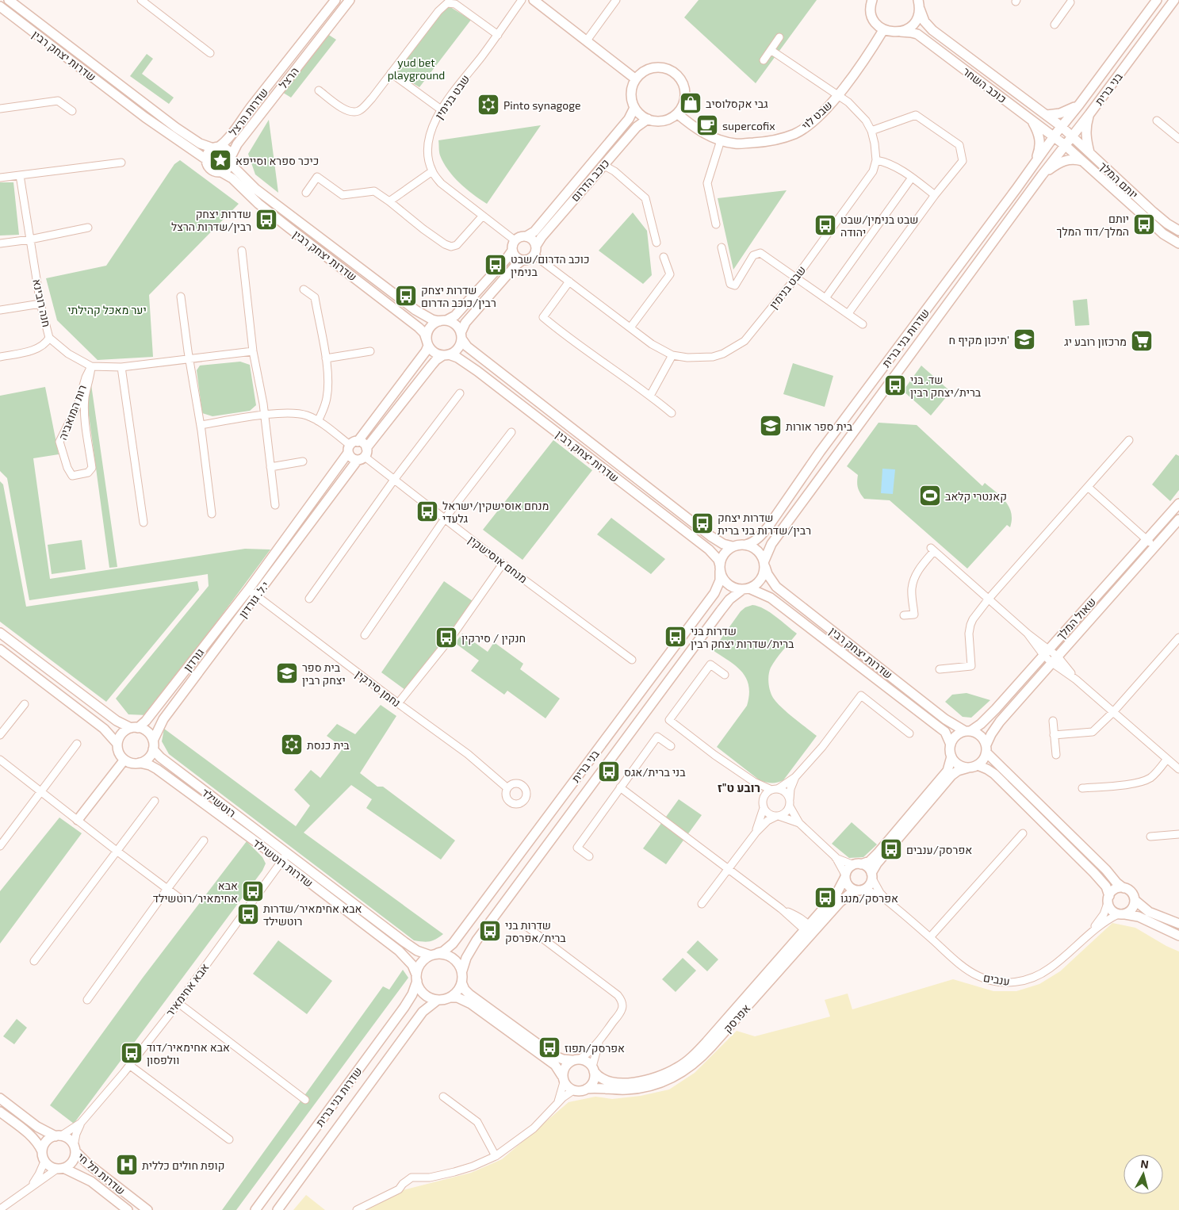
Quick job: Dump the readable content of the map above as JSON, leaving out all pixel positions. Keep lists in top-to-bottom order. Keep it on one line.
{"streets":{"main road":["שדרות יצחק רבין","הרצל","כוכב השחר","בני ברית","שדרות הרצל","שבט לוי","כוכב הדרום","יותם המלך","שדרות בני ברית","י.ל. גורדון","שאול המלך","גורדון","רוטשילד","שדרות רוטשילד","אפרסק","שדרות תל חי"],"street":["שבט בנימין","חנה רובינא","רות המואביה","מנחם אוסישקין","נחמן סירקין","ענבים","אבא אחימאיר"]},"crossings":[["שדרות יצחק רבין","הרצל"],["שדרות יצחק רבין","בני ברית"],["שדרות יצחק רבין","שדרות הרצל"],["שדרות יצחק רבין","שדרות בני ברית"],["שדרות יצחק רבין","י.ל. גורדון"],["שדרות יצחק רבין","שאול המלך"],["הרצל","שדרות הרצל"],["כוכב השחר","בני ברית"],["כוכב השחר","שבט לוי"],["כוכב השחר","יותם המלך"],["כוכב השחר","שדרות בני ברית"],["בני ברית","יותם המלך"],["בני ברית","שדרות בני ברית"],["בני ברית","שדרות רוטשילד"],["שבט בנימין","כוכב הדרום"],["שבט לוי","כוכב הדרום"],["יותם המלך","שדרות בני ברית"],["חנה רובינא","רות המואביה"],["שדרות בני ברית","שדרות רוטשילד"],["מנחם אוסישקין","י.ל. גורדון"],["י.ל. גורדון","גורדון"],["י.ל. גורדון","נחמן סירקין"],["י.ל. גורדון","רוטשילד"],["י.ל. גורדון","שדרות רוטשילד"],["גורדון","נחמן סירקין"],["גורדון","רוטשילד"],["גורדון","שדרות רוטשילד"],["רוטשילד","שדרות רוטשילד"],["רוטשילד","אבא אחימאיר"],["שדרות רוטשילד","אבא אחימאיר"],["ענבים","אפרסק"],["אבא אחימאיר","שדרות תל חי"]],"districts":["רובע ט\"ז"],"parks":["yud bet playground","יער מאכל קהילתי"],"places":{"shop":["גבי אקסלוסיב"],"synagogue":["Pinto synagoge","בית כנסת"],"cafe":["supercofix"],"place":["כיכר ספרא וסייפא"],"bus stop":["שדרות יצחק רבין/שדרות הרצל","יותם המלך/דוד המלך","שבט בנימין/שבט יהודה","כוכב הדרום/שבט בנימין","שדרות יצחק רבין/כוכב הדרום","שד. בני ברית/יצחק רבין","מנחם אוסישקין/ישראל גלעדי","שדרות יצחק רבין/שדרות בני ברית","שדרות בני ברית/שדרות יצחק רבין","חנקין / סירקין","בני ברית/אגס","אפרסק/ענבים","אבא אחימאיר/רוטשילד","אפרסק/מנגו","אבא אחימאיר/שדרות רוטשילד","שדרות בני ברית/אפרסק","אפרסק/תפוז","אבא אחימאיר/דוד וולפסון"],"school or university":["תיכון מקיף ח'","בית ספר אורות","בית ספר יצחק רבין"],"supermarket":["מרכזון רובע יג"],"sports":["קאנטרי קלאב"],"hospital":["קופת חולים כללית"]},"north":"top"}
